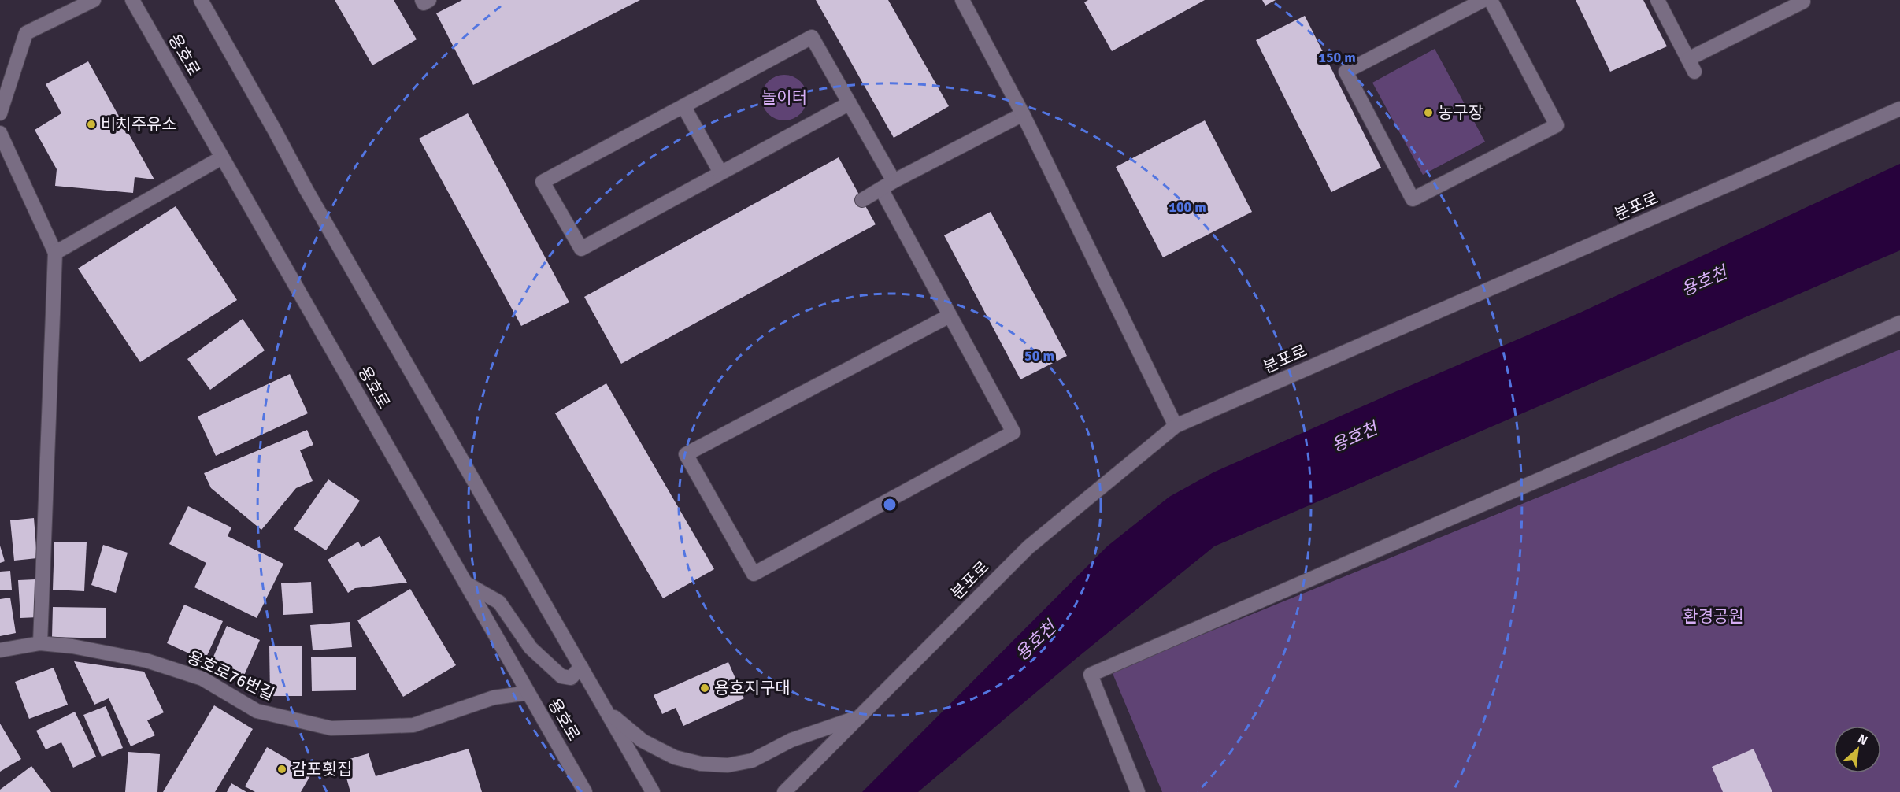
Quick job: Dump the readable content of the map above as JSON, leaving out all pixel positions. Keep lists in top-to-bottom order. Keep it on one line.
{"streets":{"main road":["용호로","분포로","용호로76번길"]},"crossings":[["용호로","용호로76번길"]],"water":["용호천"],"parks":["놀이터","환경공원"],"places":["농구장","비치주유소","용호지구대","감포횟집"],"north":"top right","rings":["150 m","100 m","50 m"]}
